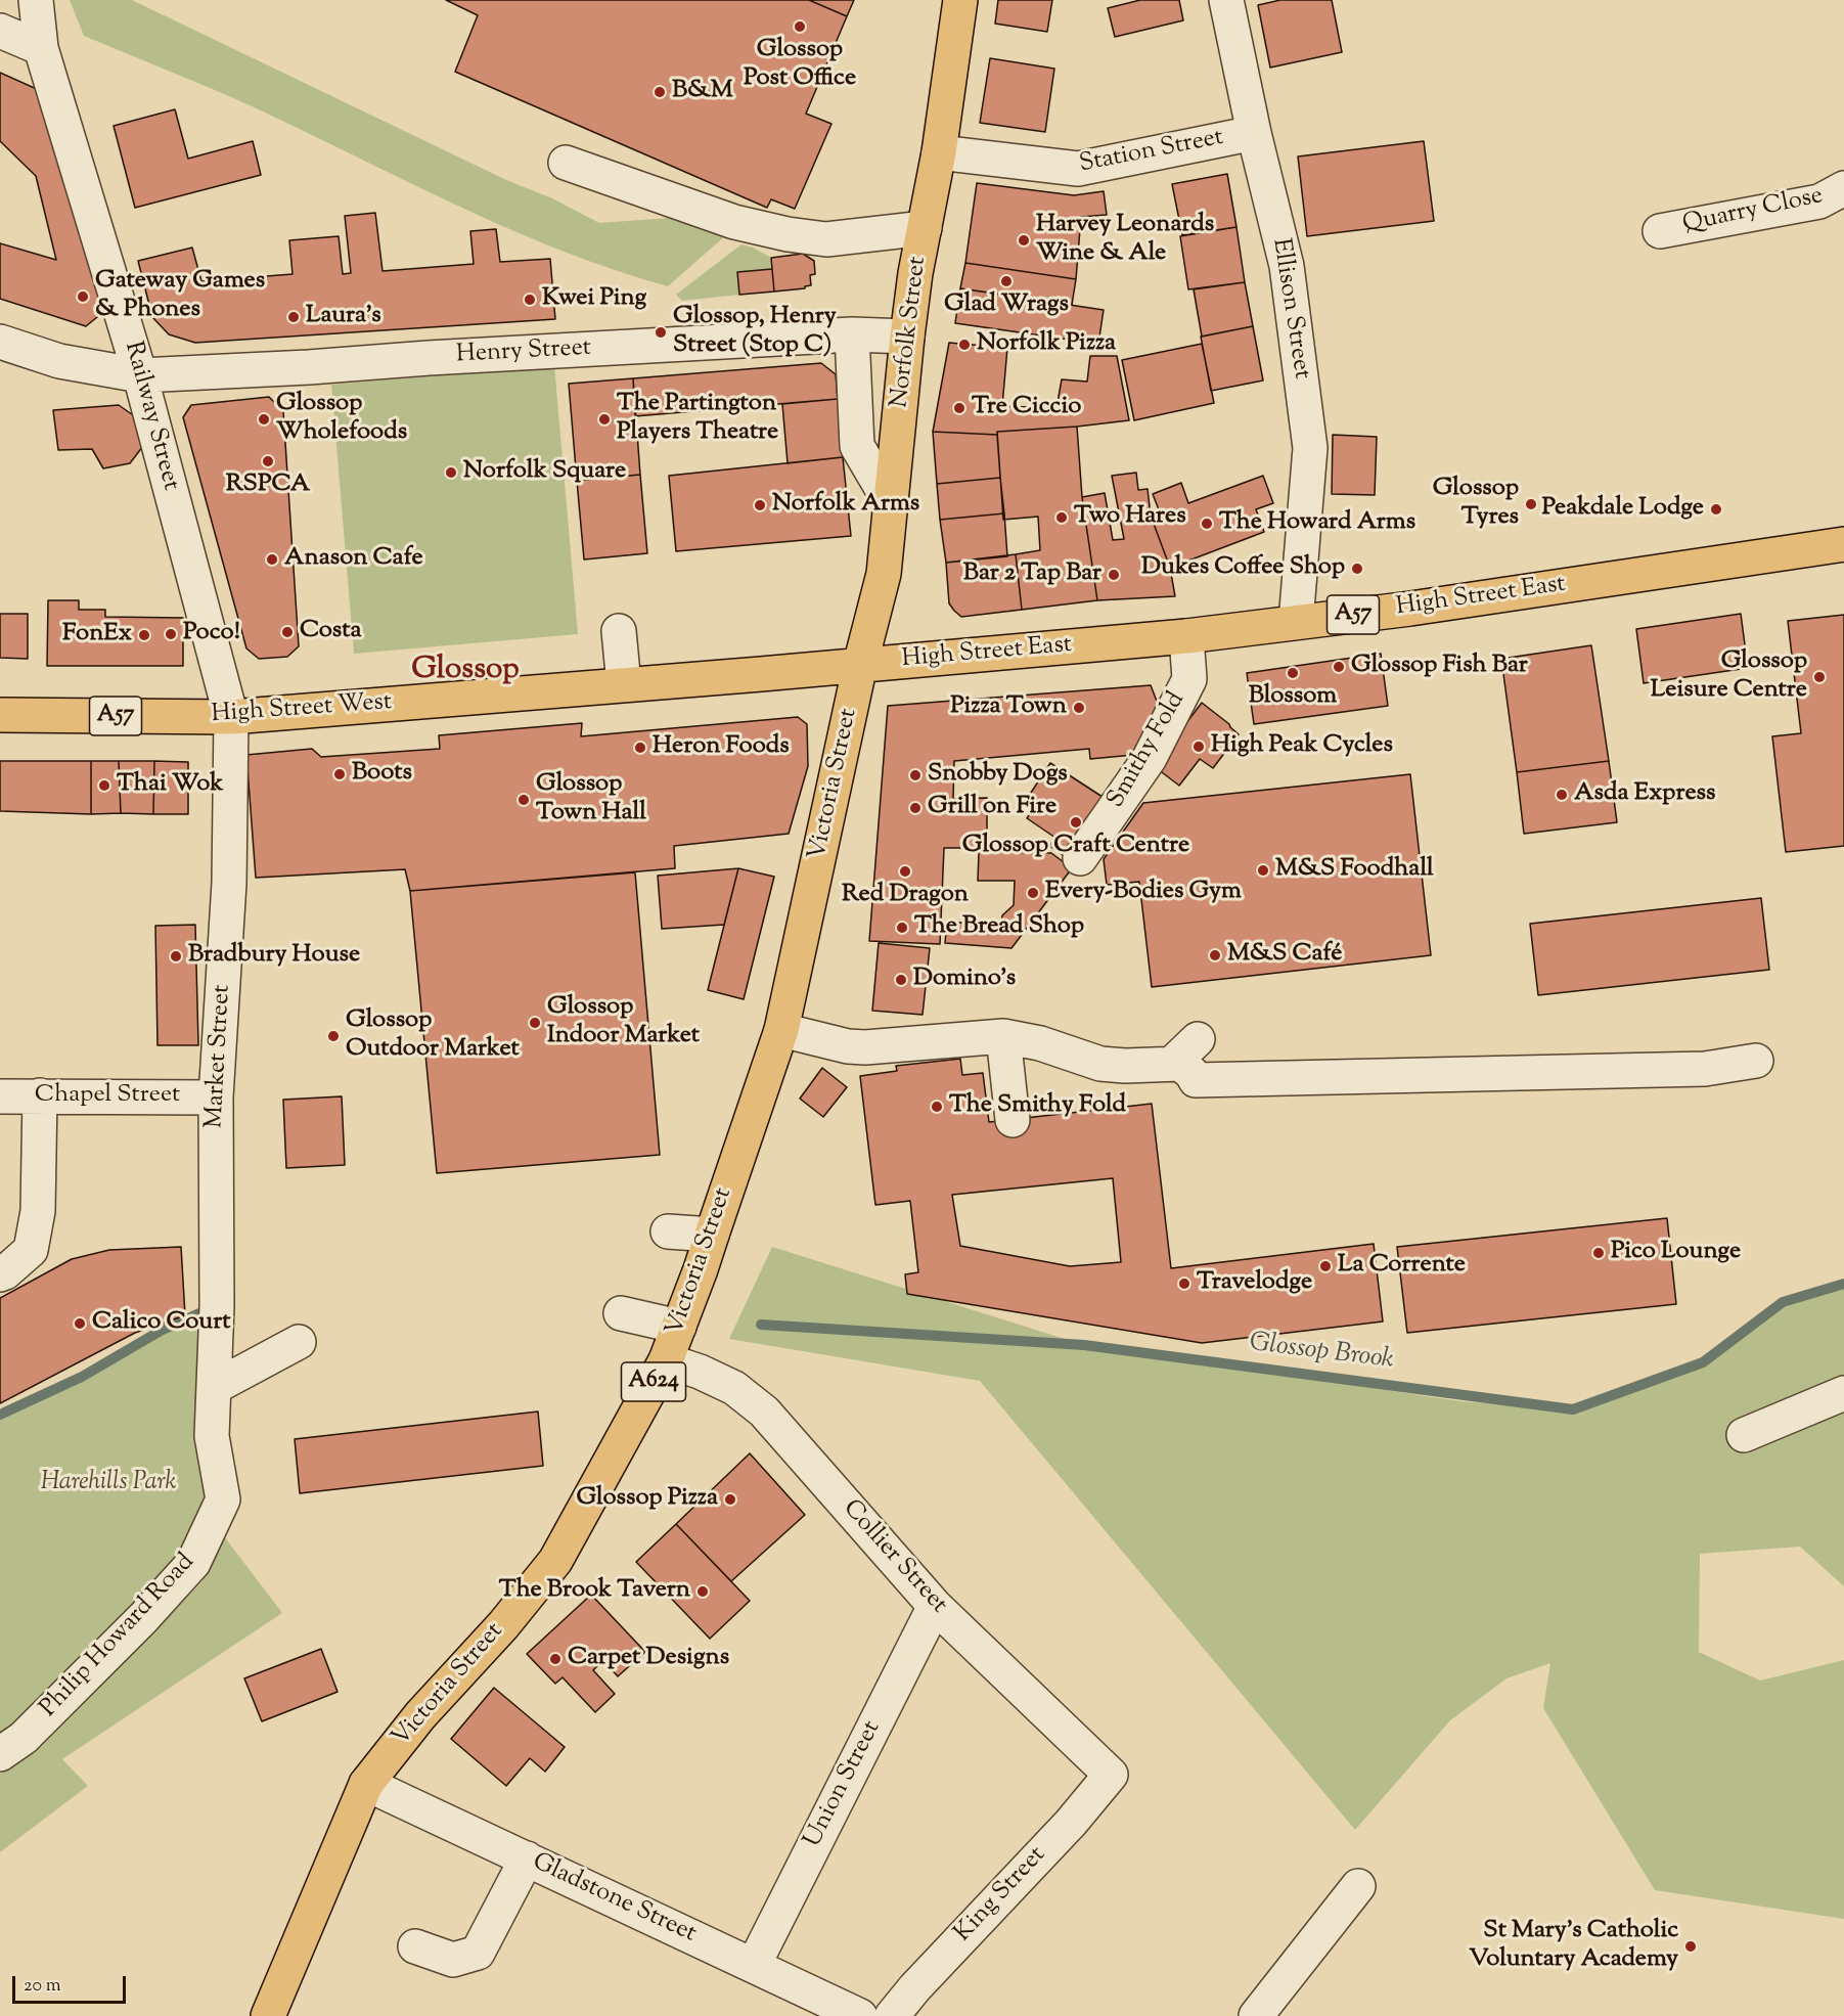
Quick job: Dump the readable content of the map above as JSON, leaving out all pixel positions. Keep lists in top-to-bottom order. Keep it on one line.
{"streets":{"main road":["Norfolk Street","High Street East","A57","High Street West","Victoria Street","A624"],"street":["Station Street","Quarry Close","Ellison Street","Henry Street","Railway Street","Smithy Fold","Market Street","Chapel Street","Collier Street","Philip Howard Road","Union Street","King Street","Gladstone Street"]},"crossings":[["Station Street","Ellison Street"],["Station Street","Norfolk Street"],["Ellison Street","High Street East"],["Norfolk Street","Henry Street"],["Norfolk Street","High Street East"],["Norfolk Street","High Street West"],["Norfolk Street","Victoria Street"],["Henry Street","Railway Street"],["Railway Street","High Street West"],["Railway Street","Market Street"],["High Street East","High Street West"],["High Street East","Smithy Fold"],["High Street East","Victoria Street"],["High Street West","Victoria Street"],["High Street West","Market Street"],["Victoria Street","Collier Street"],["Victoria Street","Gladstone Street"],["Market Street","Chapel Street"],["Market Street","Philip Howard Road"],["Collier Street","Union Street"],["Collier Street","King Street"],["Union Street","Gladstone Street"]],"districts":["Glossop"],"water":["Glossop Brook"],"parks":["Harehills Park"],"places":["Glossop Post Office","B&M","Harvey Leonards Wine & Ale","Glad Wrags","Gateway Games & Phones","Kwei Ping","Laura's","Glossop, Henry Street (Stop C)","Norfolk Pizza","Tre Ciccio","Glossop Wholefoods","The Partington Players Theatre","RSPCA","Norfolk Square","Glossop Tyres","Norfolk Arms","Peakdale Lodge","Two Hares","The Howard Arms","Anason Cafe","Dukes Coffee Shop","Bar 2 Tap Bar","Costa","Poco!","FonEx","Glossop Fish Bar","Blossom","Glossop Leisure Centre","Pizza Town","High Peak Cycles","Heron Foods","Boots","Snobby Dogs","Thai Wok","Asda Express","Glossop Town Hall","Grill on Fire","Glossop Craft Centre","M&S Foodhall","Red Dragon","Every-Bodies Gym","The Bread Shop","M&S Café","Bradbury House","Domino's","Glossop Indoor Market","Glossop Outdoor Market","The Smithy Fold","Pico Lounge","La Corrente","Travelodge","Calico Court","Glossop Pizza","The Brook Tavern","Carpet Designs","St Mary's Catholic Voluntary Academy"],"scale_bar":"20 m"}
